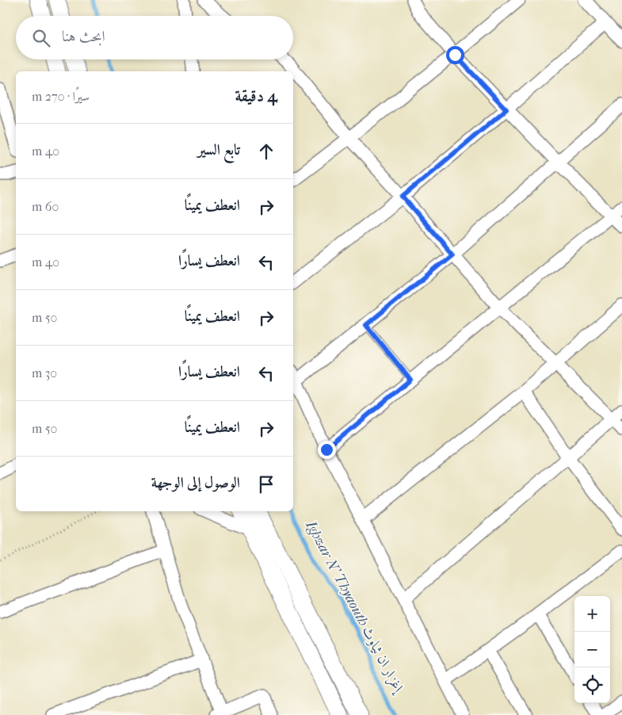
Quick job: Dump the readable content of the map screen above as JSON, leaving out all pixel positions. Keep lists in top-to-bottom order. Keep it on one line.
{"water":["Ighzar N' Thyaouth إغزار ان ثياوث"],"page":{"search":"ابحث هنا","heading":["4 دقيقة","سيرًا · 270 m"],"list":[["تابع السير","40 m"],["انعطف يمينًا","60 m"],["انعطف يسارًا","40 m"],["انعطف يمينًا","50 m"],["انعطف يسارًا","30 m"],["انعطف يمينًا","50 m"],"الوصول إلى الوجهة"],"map_buttons":["+","−"]}}
